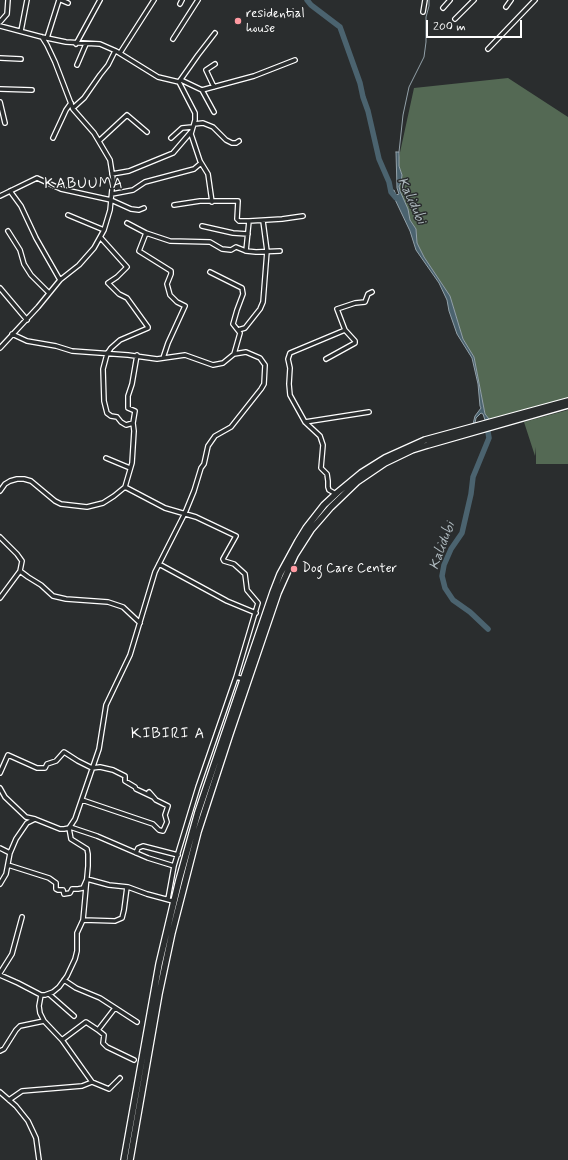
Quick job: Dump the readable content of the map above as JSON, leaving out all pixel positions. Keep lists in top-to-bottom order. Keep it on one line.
{"districts":["KABUUMA","KIBIRI A"],"water":["Kalidubi"],"places":["residential house","Dog Care Center"],"scale_bar":"200 m"}
